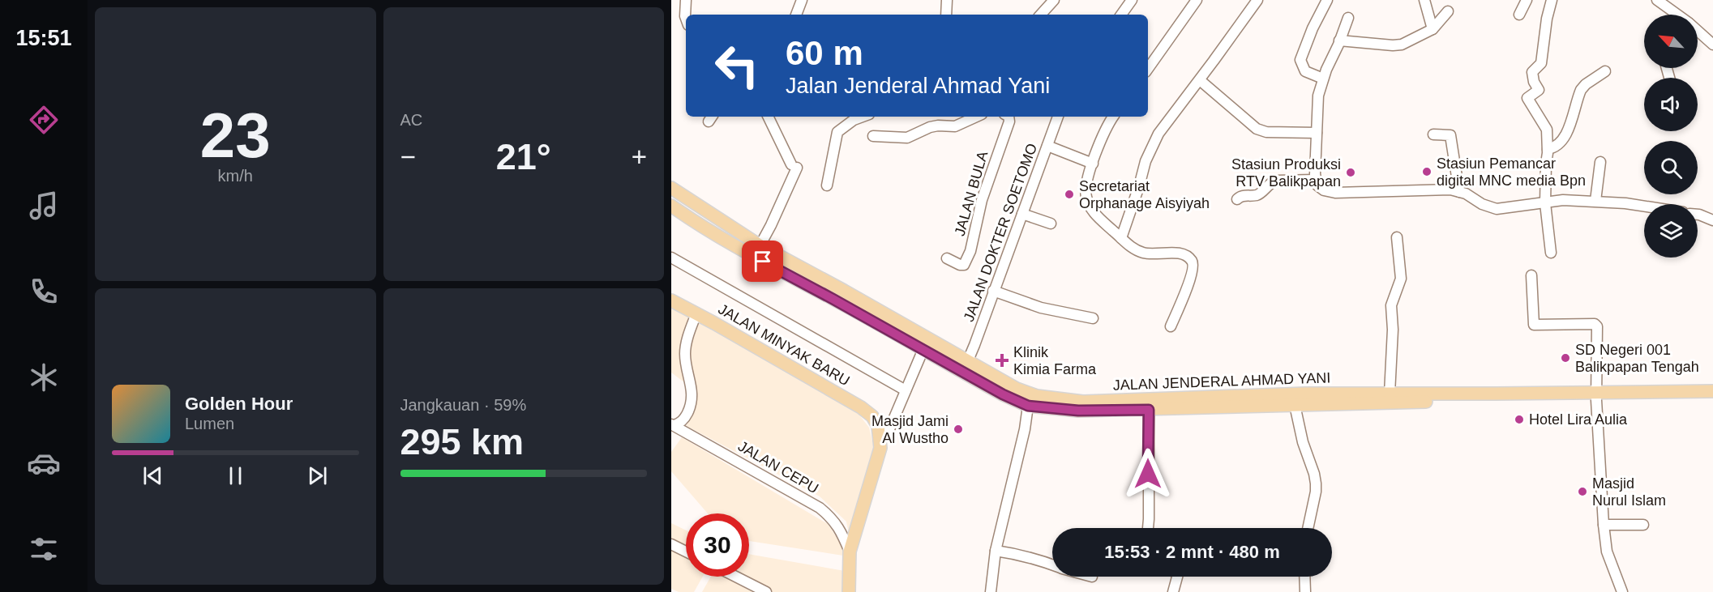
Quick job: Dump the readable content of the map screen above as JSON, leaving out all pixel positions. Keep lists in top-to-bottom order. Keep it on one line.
{"streets":{"main road":["JALAN MINYAK BARU","JALAN JENDERAL AHMAD YANI"],"street":["JALAN BULA","JALAN DOKTER SOETOMO","JALAN CEPU"]},"crossings":[["JALAN DOKTER SOETOMO","JALAN JENDERAL AHMAD YANI"]],"places":{"other":["Stasiun Pemancar digital MNC media Bpn","Stasiun Produksi RTV Balikpapan","Secretariat Orphanage Aisyiyah","SD Negeri 001 Balikpapan Tengah","Hotel Lira Aulia","Masjid Jami Al Wustho","Masjid Nurul Islam"],"health":["Klinik Kimia Farma"]},"north":"top left","page":{"tabs":"15:51","tile":[["23","km/h"],"AC",["Jangkauan · 59%","295 km"]],"turn":["60 m","Jalan Jenderal Ahmad Yani"],"heat":["−","21°","+"],"song":["Golden Hour","Lumen"],"limit":"30","trip":"15:53 · 2 mnt · 480 m"}}
